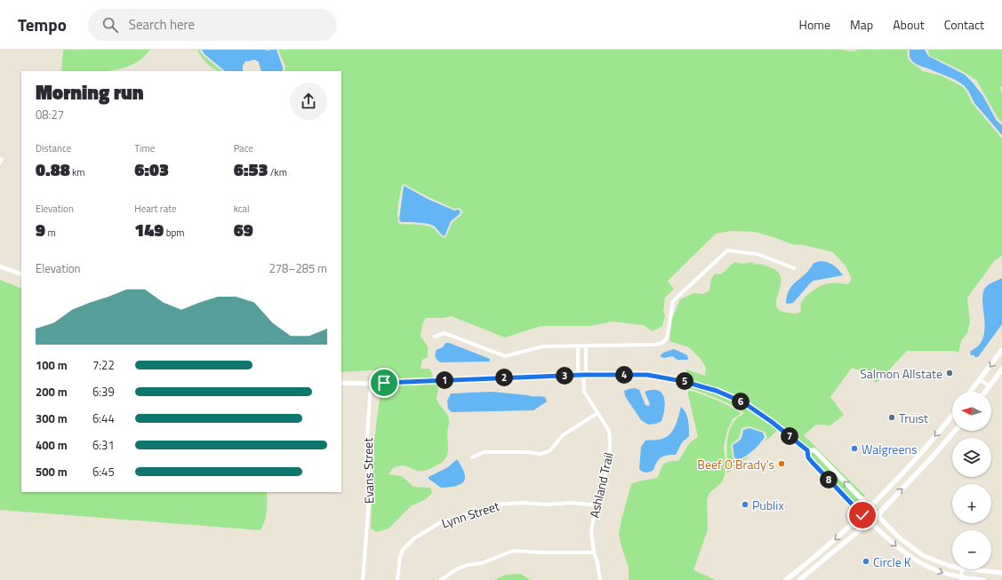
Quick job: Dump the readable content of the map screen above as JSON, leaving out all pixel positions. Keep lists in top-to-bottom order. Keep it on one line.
{"streets":{"street":["Evans Street","Ashland Trail","Lynn Street"]},"crossings":[["Ashland Trail","Lynn Street"]],"places":["Salmon Allstate","Truist","Walgreens","Beef O'Brady's","Publix","Circle K"],"north":"left","page":{"header":"Tempo","search":"Search here","nav":["Home","Map","About","Contact"],"heading":["Morning run","08:27"],"stats":[["Distance","0.88 km"],["Time","6:03"],["Pace","6:53 /km"],["Elevation","9 m"],["Heart rate","149 bpm"],["kcal","69"]],"chart":["Elevation","278–285 m"],"list":[{"name":"100 m","note":"7:22"},{"name":"200 m","note":"6:39"},{"name":"300 m","note":"6:44"},{"name":"400 m","note":"6:31"},{"name":"500 m","note":"6:45"}],"pins":["4","3","2","1","5","6","7","8"],"map_buttons":["+","−"]}}
